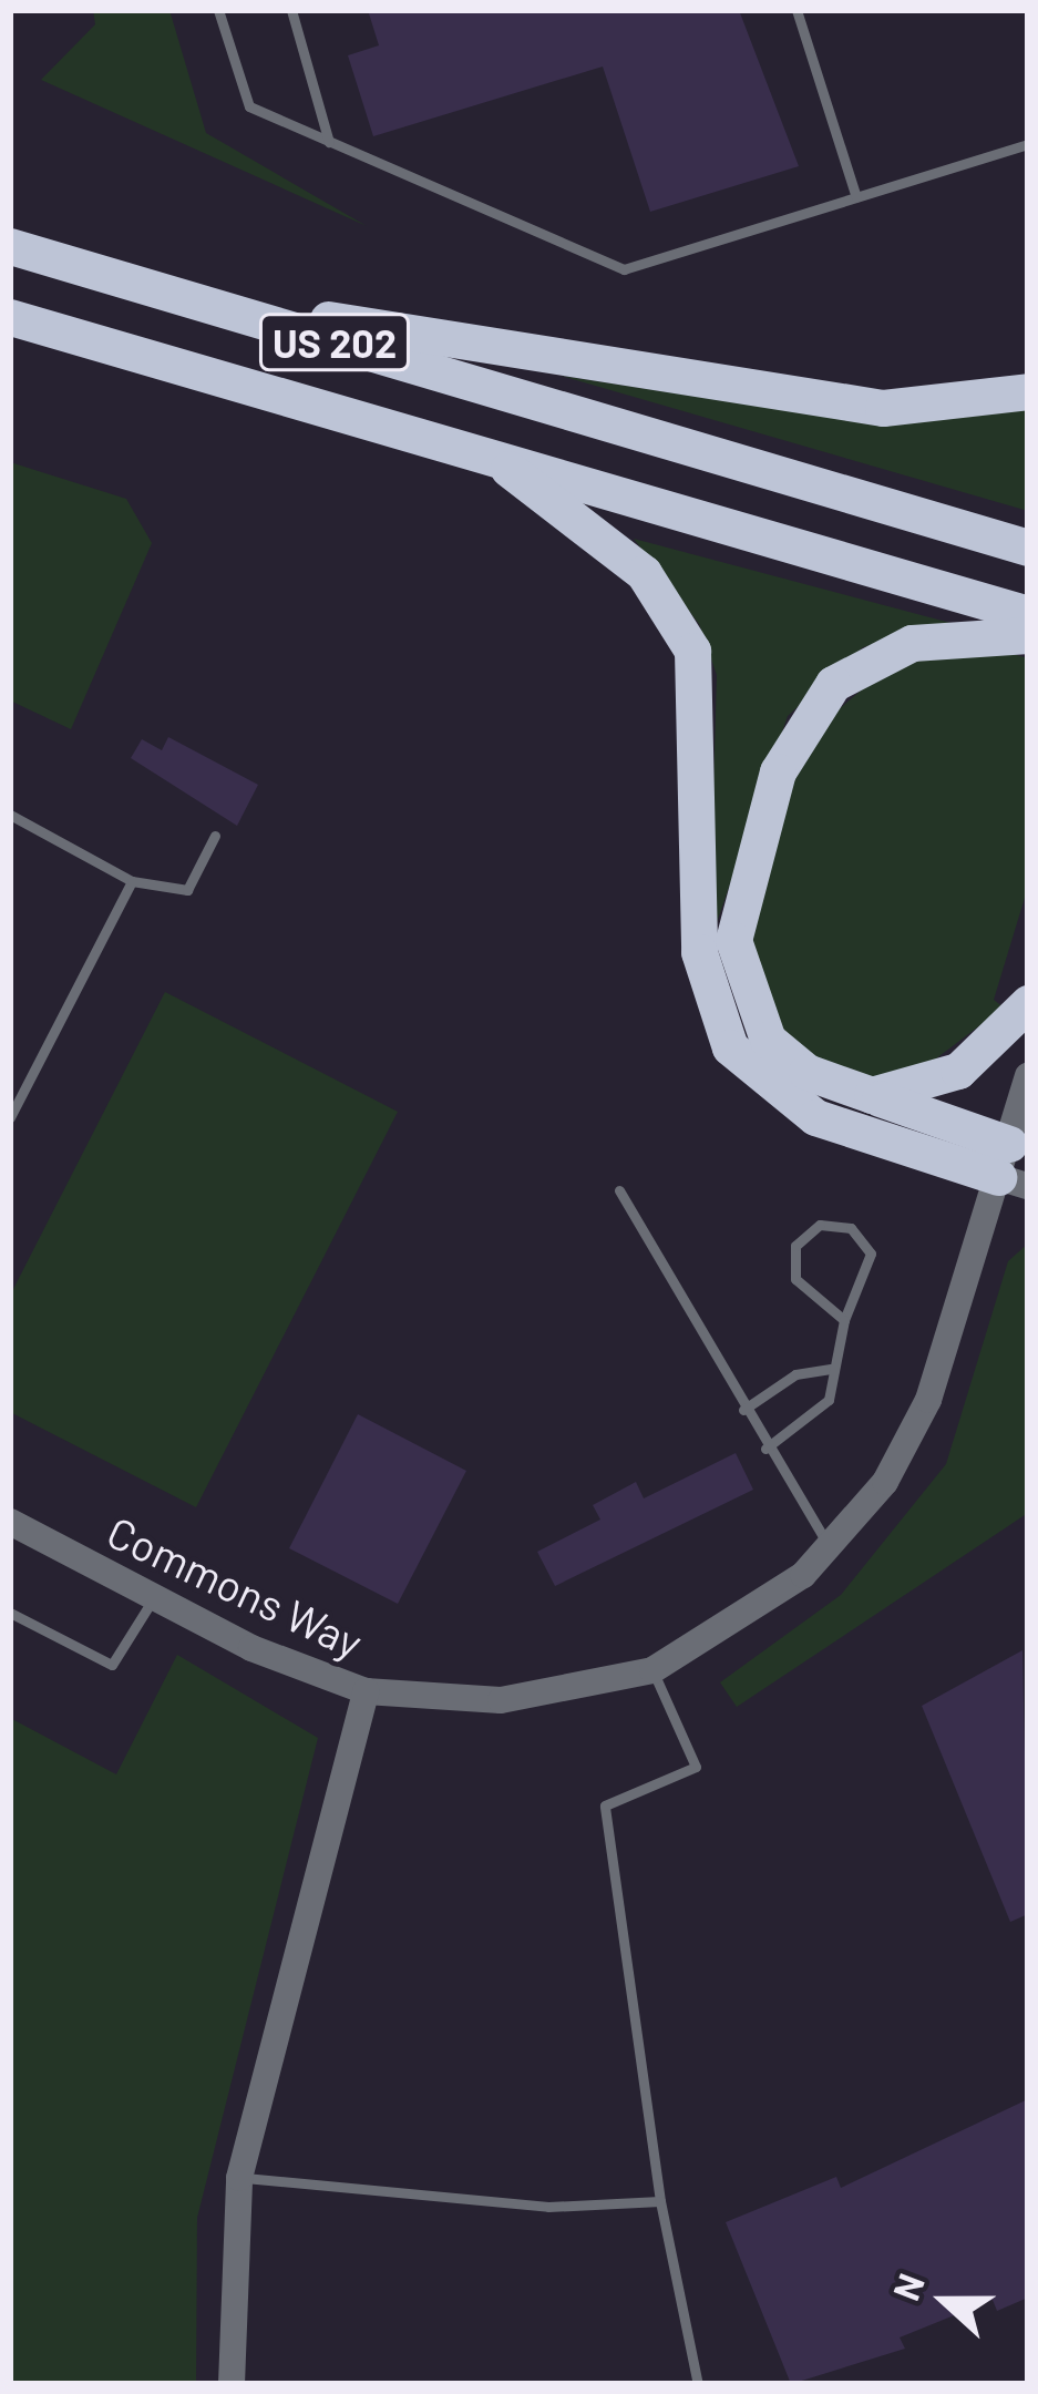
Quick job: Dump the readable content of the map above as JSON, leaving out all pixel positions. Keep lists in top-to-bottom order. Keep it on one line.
{"streets":{"highway":["US 202"],"street":["Commons Way"]},"north":"left"}
